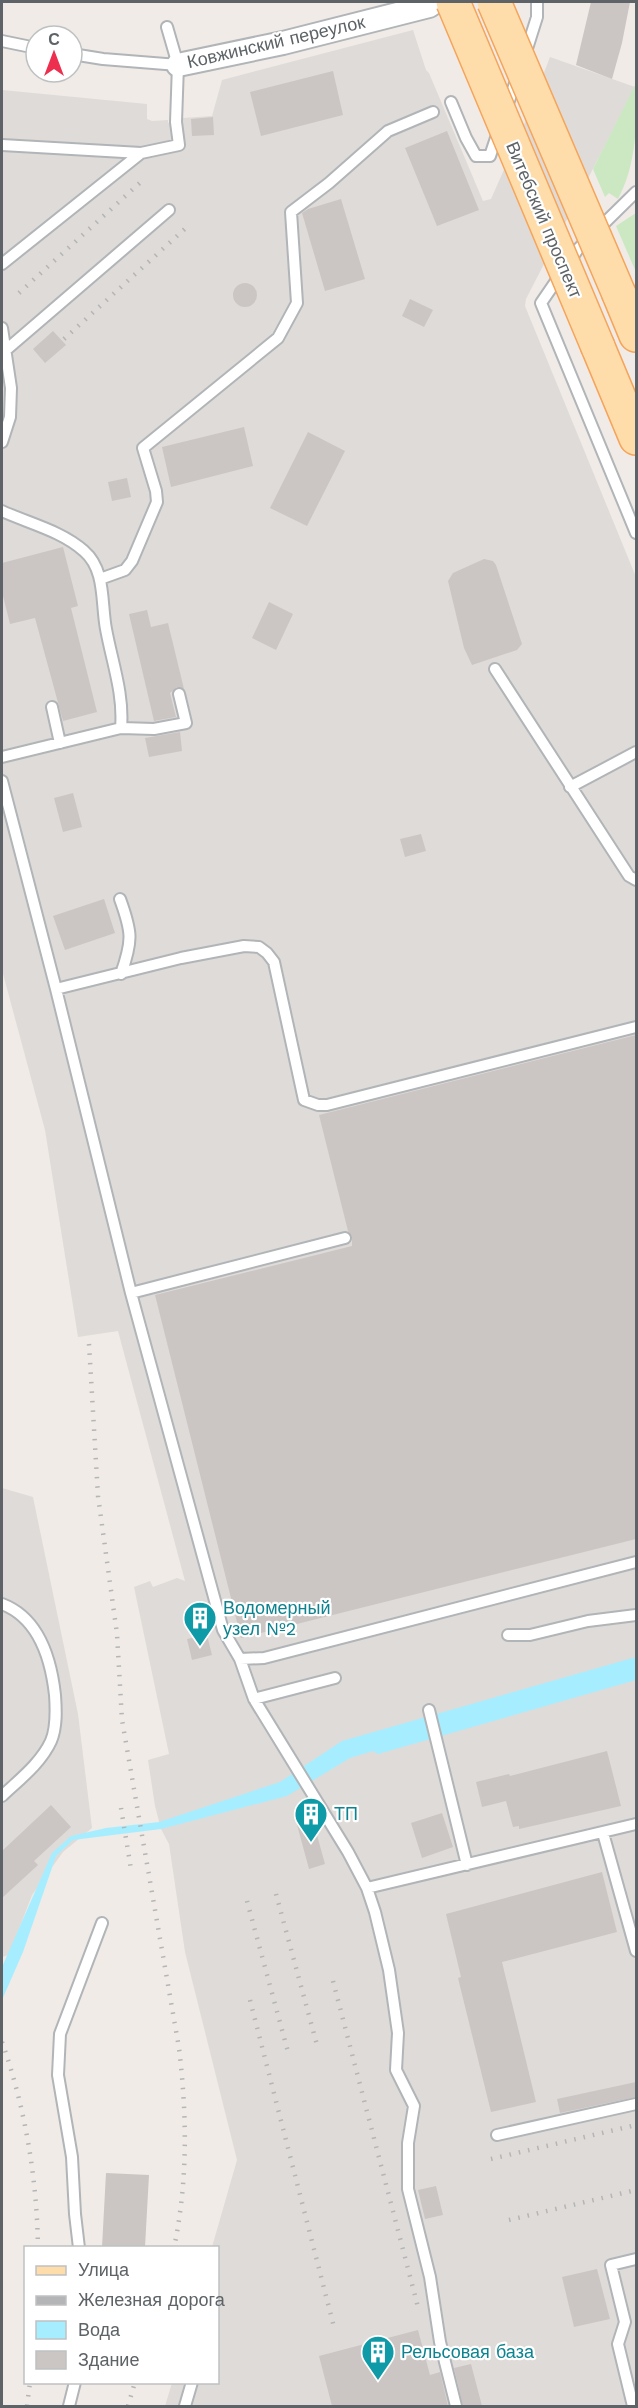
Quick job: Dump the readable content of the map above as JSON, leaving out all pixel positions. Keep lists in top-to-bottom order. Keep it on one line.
{"streets":{"main road":["Витебский проспект"],"street":["Ковжинский переулок"]},"places":{"building":["Водомерный узел №2","ТП","Рельсовая база"]},"legend":["Улица","Железная дорога","Вода","Здание"],"north":"top"}
